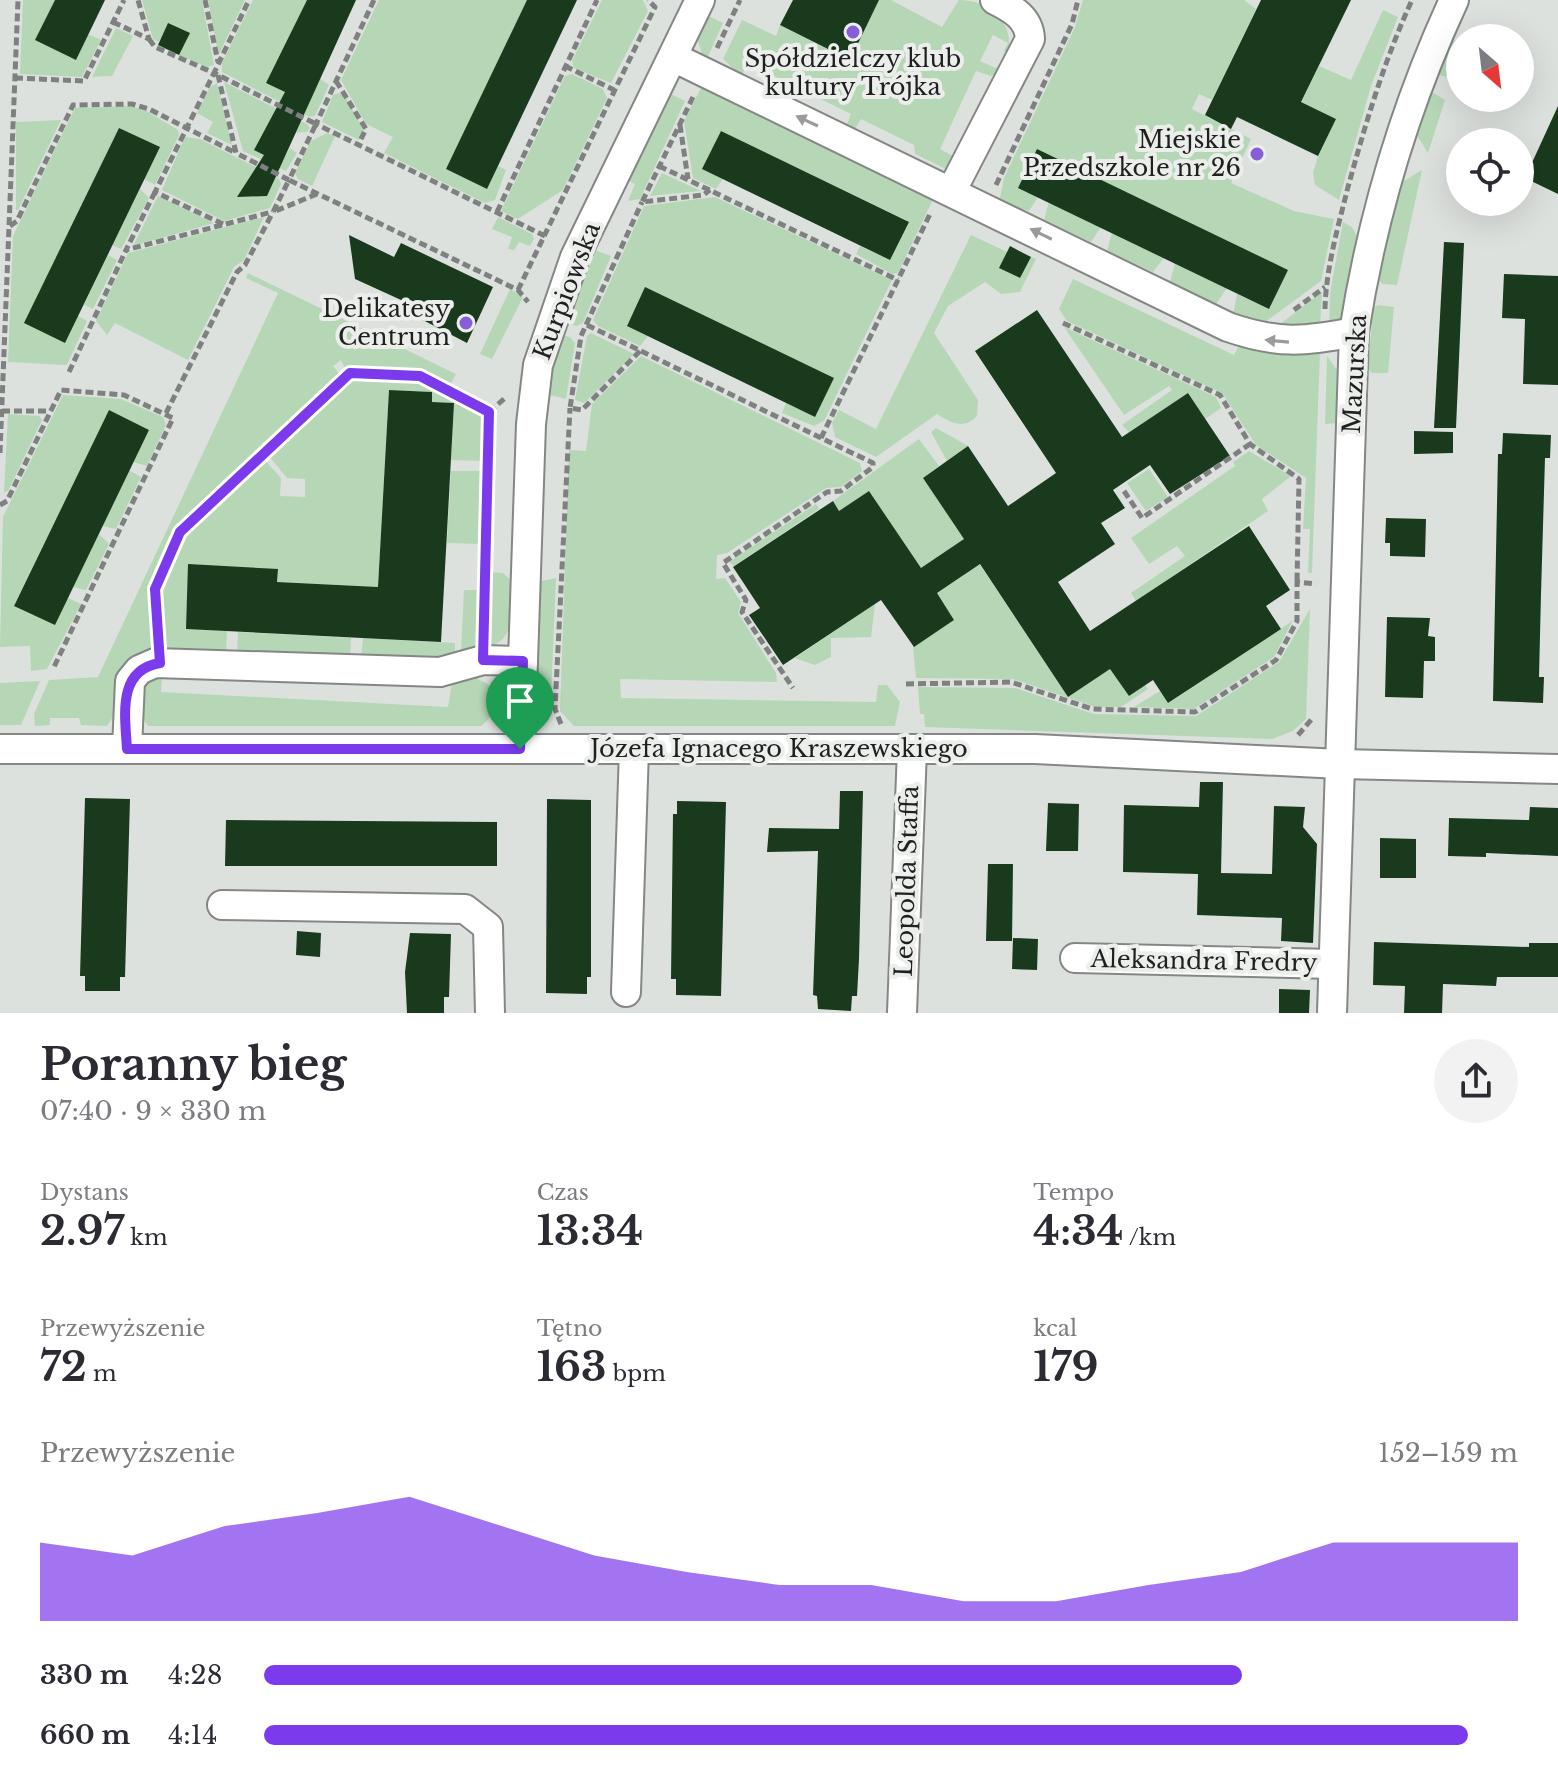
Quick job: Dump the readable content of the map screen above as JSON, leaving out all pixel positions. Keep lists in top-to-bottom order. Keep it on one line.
{"streets":{"street":["Kurpiowska","Mazurska","Józefa Ignacego Kraszewskiego","Leopolda Staffa","Aleksandra Fredry"]},"crossings":[["Kurpiowska","Józefa Ignacego Kraszewskiego"],["Mazurska","Józefa Ignacego Kraszewskiego"],["Mazurska","Aleksandra Fredry"],["Józefa Ignacego Kraszewskiego","Leopolda Staffa"]],"places":["Spółdzielczy klub kultury Trójka","Miejskie Przedszkole nr 26","Delikatesy Centrum"],"north":"bottom right","page":{"heading":["Poranny bieg","07:40 · 9 × 330 m"],"stats":[["Dystans","2.97 km"],["Czas","13:34"],["Tempo","4:34 /km"],["Przewyższenie","72 m"],["Tętno","163 bpm"],["kcal","179"]],"chart":["Przewyższenie","152–159 m"],"list":[{"name":"330 m","note":"4:28"},{"name":"660 m","note":"4:14"}]}}
